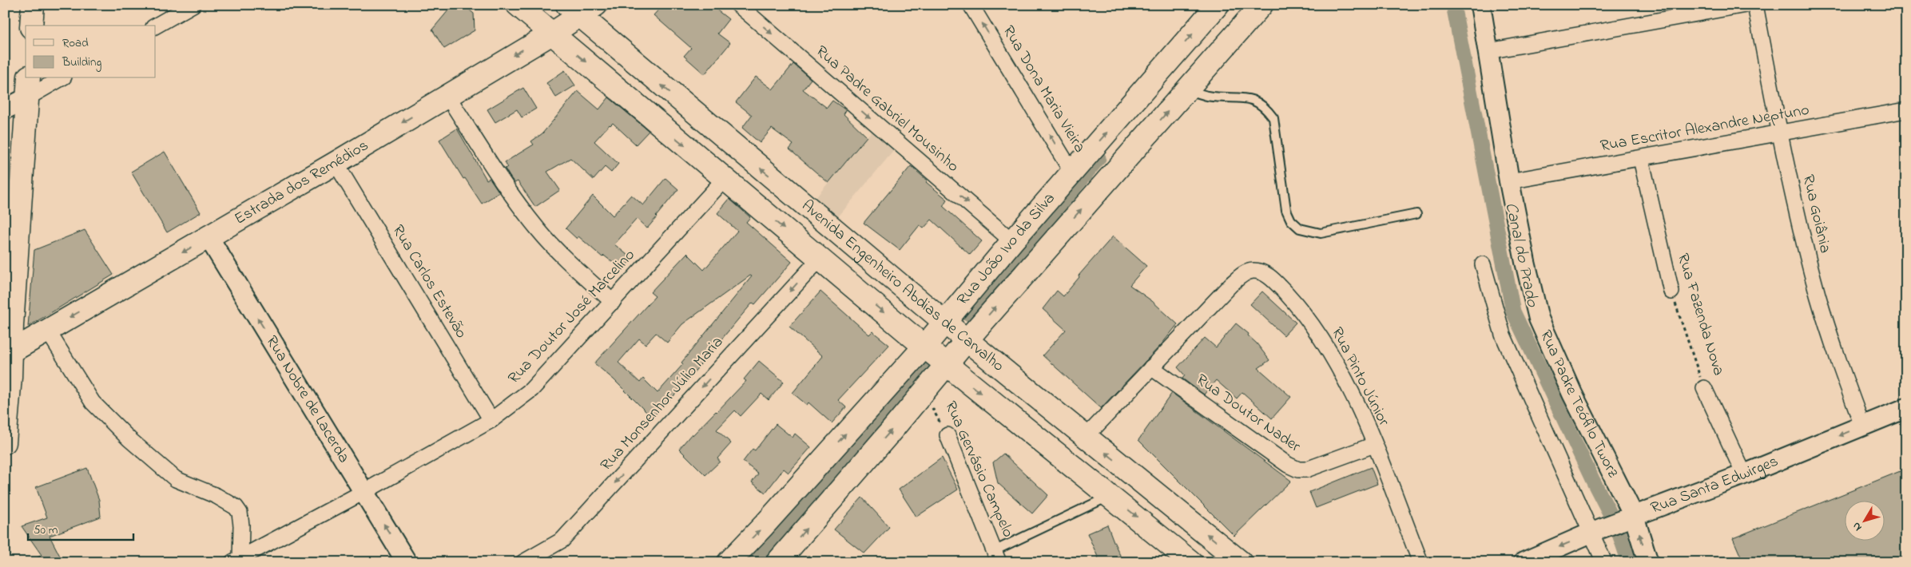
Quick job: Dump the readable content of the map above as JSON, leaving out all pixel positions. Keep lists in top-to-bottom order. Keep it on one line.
{"streets":{"main road":["Estrada dos Remédios","Rua João Ivo da Silva","Avenida Engenheiro Abdias de Carvalho"],"street":["Rua Dona Maria Vieira","Rua Padre Gabriel Mousinho","Rua Escritor Alexandre Neptuno","Rua Goiânia","Rua Carlos Estevão","Rua Fazenda Nova","Rua Doutor José Marcelino","Rua Pinto Júnior","Rua Nobre de Lacerda","Rua Padre Teófilo Tworz","Rua Monsenhor Júlio Maria","Rua Doutor Nader","Rua Gervásio Campelo","Rua Santa Edwirges"]},"crossings":[["Rua Dona Maria Vieira","Rua João Ivo da Silva"],["Rua Padre Gabriel Mousinho","Rua João Ivo da Silva"],["Rua Escritor Alexandre Neptuno","Rua Goiânia"],["Rua Escritor Alexandre Neptuno","Rua Fazenda Nova"],["Rua Escritor Alexandre Neptuno","Rua Padre Teófilo Tworz"],["Estrada dos Remédios","Rua Carlos Estevão"],["Estrada dos Remédios","Avenida Engenheiro Abdias de Carvalho"],["Estrada dos Remédios","Rua Nobre de Lacerda"],["Rua Goiânia","Rua Santa Edwirges"],["Rua João Ivo da Silva","Avenida Engenheiro Abdias de Carvalho"],["Rua João Ivo da Silva","Rua Gervásio Campelo"],["Rua Carlos Estevão","Rua Doutor José Marcelino"],["Avenida Engenheiro Abdias de Carvalho","Rua Doutor José Marcelino"],["Avenida Engenheiro Abdias de Carvalho","Rua Monsenhor Júlio Maria"],["Rua Fazenda Nova","Rua Santa Edwirges"],["Rua Doutor José Marcelino","Rua Nobre de Lacerda"],["Rua Pinto Júnior","Rua Doutor Nader"],["Rua Padre Teófilo Tworz","Rua Santa Edwirges"]],"one_way":["Rua Dona Maria Vieira","Rua Padre Gabriel Mousinho","Estrada dos Remédios","Rua João Ivo da Silva","Rua Monsenhor Júlio Maria","Rua Santa Edwirges"],"water":["Canal do Prado"],"legend":["Road","Building"],"scale_bar":"50 m","north":"bottom left"}
